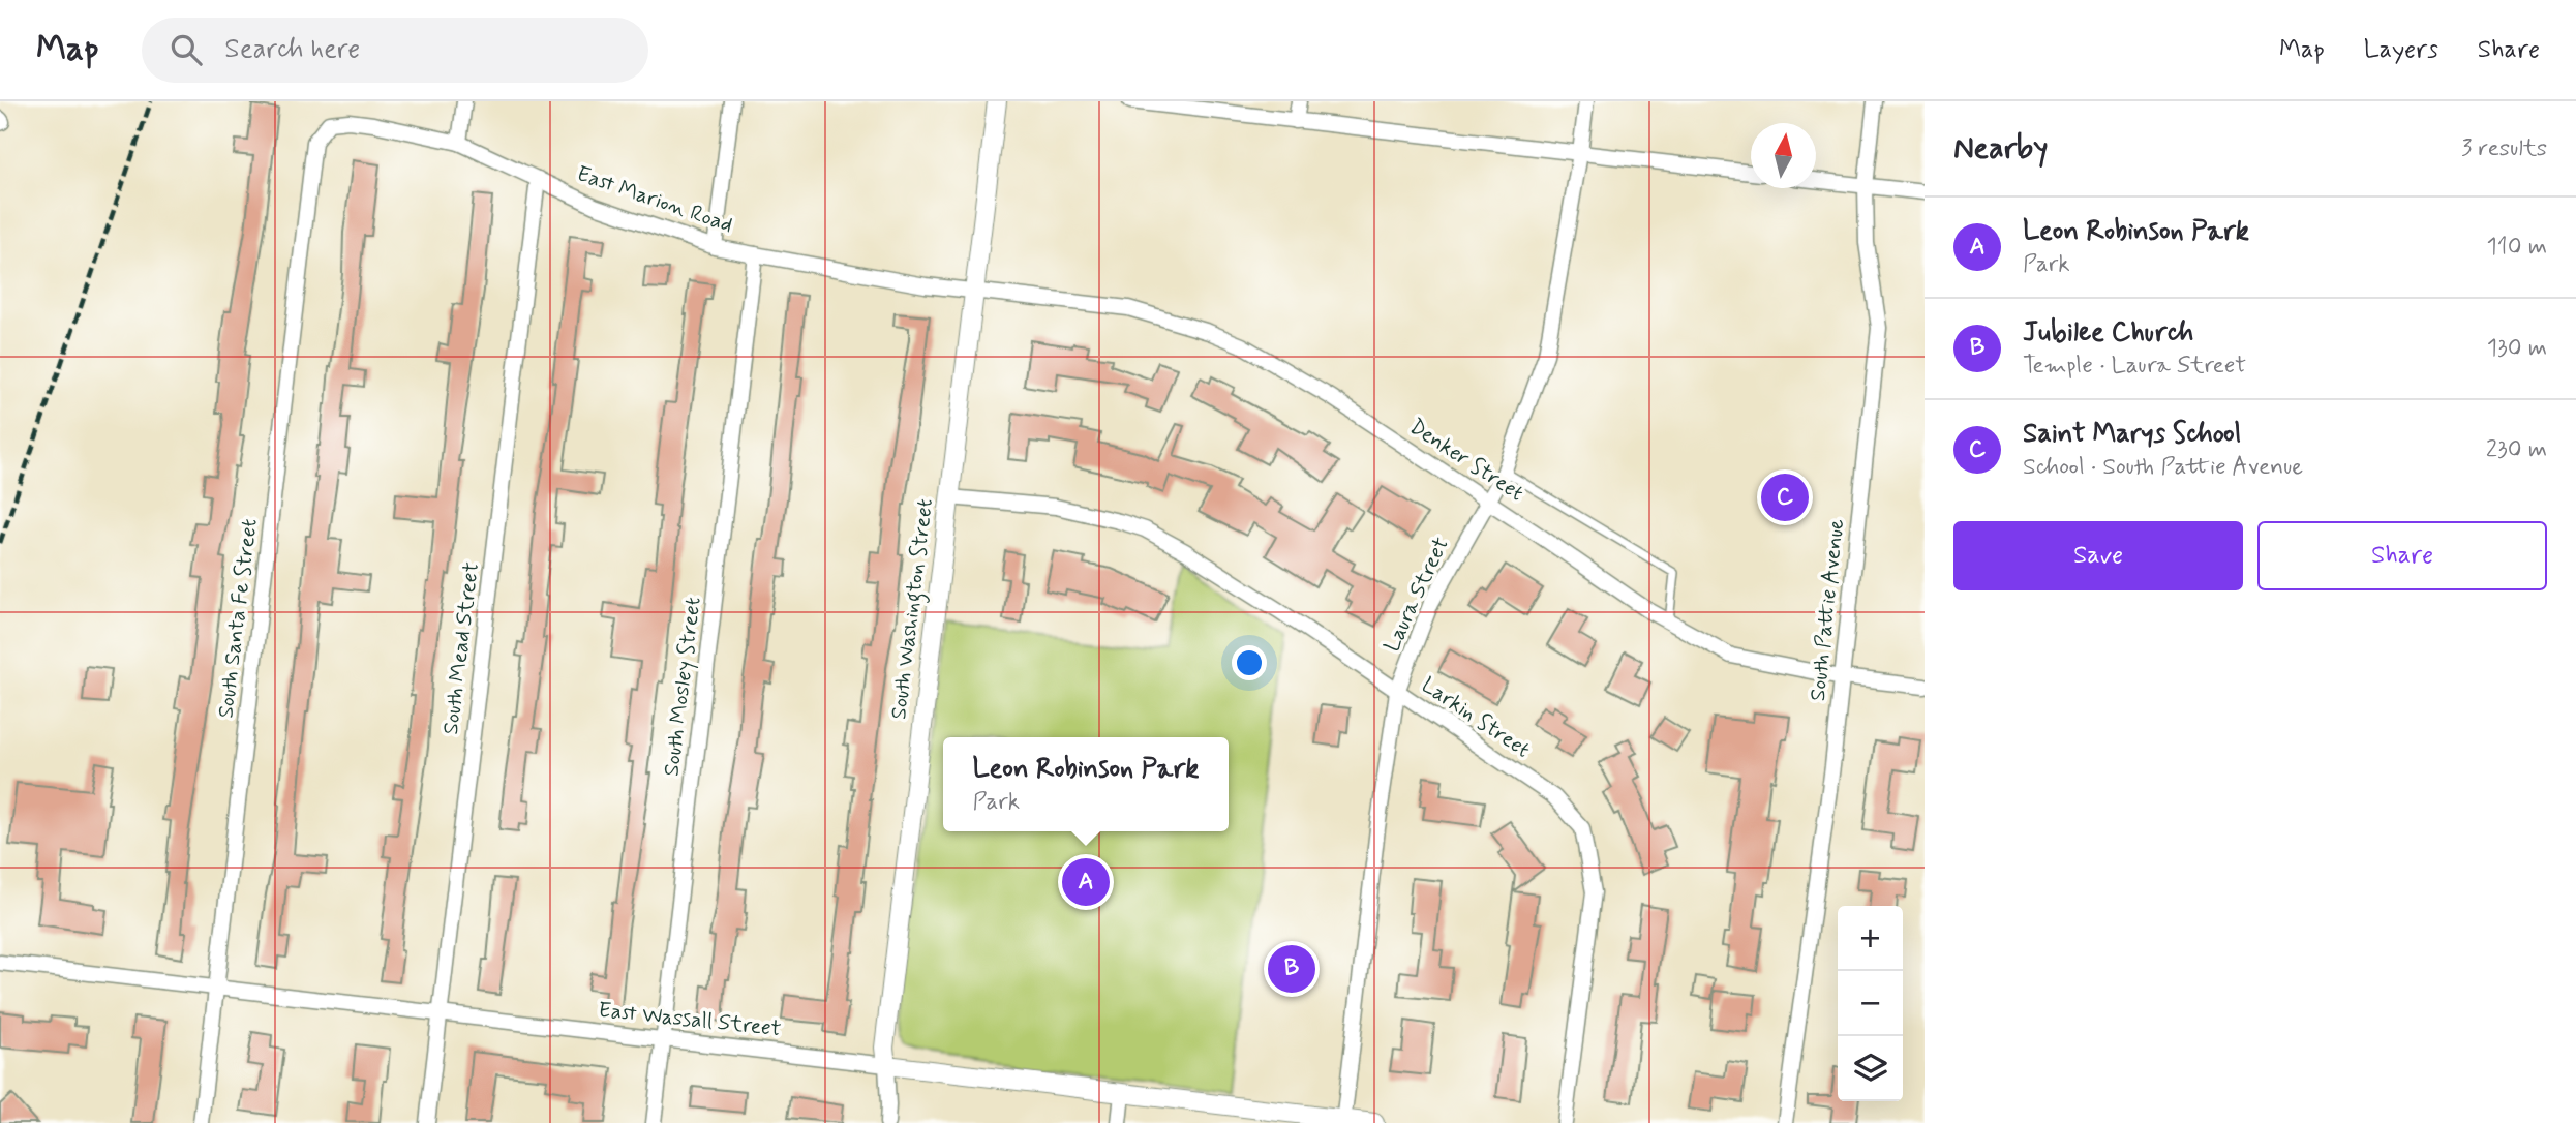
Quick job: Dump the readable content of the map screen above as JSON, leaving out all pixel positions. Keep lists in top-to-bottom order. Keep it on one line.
{"streets":{"street":["East Marion Road","Denker Street","Laura Street","South Washington Street","South Pattie Avenue","South Santa Fe Street","South Mead Street","South Mosley Street","Larkin Street","East Wassall Street"]},"crossings":[["East Marion Road","Denker Street"],["East Marion Road","South Washington Street"],["East Marion Road","South Santa Fe Street"],["East Marion Road","South Mead Street"],["East Marion Road","South Mosley Street"],["Denker Street","Laura Street"],["Denker Street","South Washington Street"],["Denker Street","South Pattie Avenue"],["Laura Street","Larkin Street"],["Laura Street","East Wassall Street"],["South Washington Street","Larkin Street"],["South Washington Street","East Wassall Street"],["South Santa Fe Street","East Wassall Street"],["South Mead Street","East Wassall Street"],["South Mosley Street","East Wassall Street"]],"north":"top","page":{"header":"Map","search":"Search here","nav":["Map","Layers","Share"],"heading":["Nearby","3 results"],"list":[{"mark":"A","name":"Leon Robinson Park","note":"Park","value":"110 m"},{"mark":"B","name":"Jubilee Church","note":"Temple · Laura Street","value":"130 m"},{"mark":"C","name":"Saint Marys School","note":"School · South Pattie Avenue","value":"230 m"}],"pins":["C","A","B"],"buttons":["Save","Share"],"popup":["Leon Robinson Park","Park"],"map_buttons":["+","−"]}}
